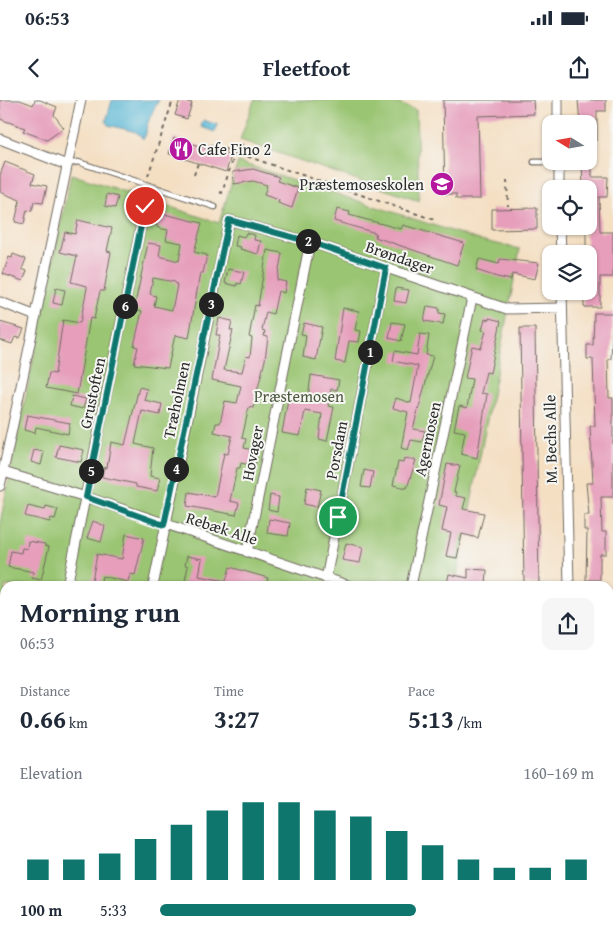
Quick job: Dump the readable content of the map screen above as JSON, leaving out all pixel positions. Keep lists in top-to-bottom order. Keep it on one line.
{"streets":{"street":["Brøndager","Grustoften","Træholmen","Agermosen","M. Bechs Alle","Porsdam","Hovager","Rebæk Alle"]},"crossings":[["Brøndager","Træholmen"],["Brøndager","Agermosen"],["Brøndager","M. Bechs Alle"],["Brøndager","Porsdam"],["Brøndager","Hovager"],["Grustoften","Rebæk Alle"],["Træholmen","Rebæk Alle"],["Porsdam","Rebæk Alle"],["Hovager","Rebæk Alle"]],"parks":["Præstemosen"],"places":{"restaurant":["Cafe Fino 2"],"school or university":["Præstemoseskolen"]},"north":"left","page":{"status":"06:53","header":"Fleetfoot","pins":["2","3","6","1","4","5"],"heading":["Morning run","06:53"],"stats":[["Distance","0.66 km"],["Time","3:27"],["Pace","5:13 /km"]],"chart":["Elevation","160–169 m"],"list":[{"name":"100 m","note":"5:33"}]}}
